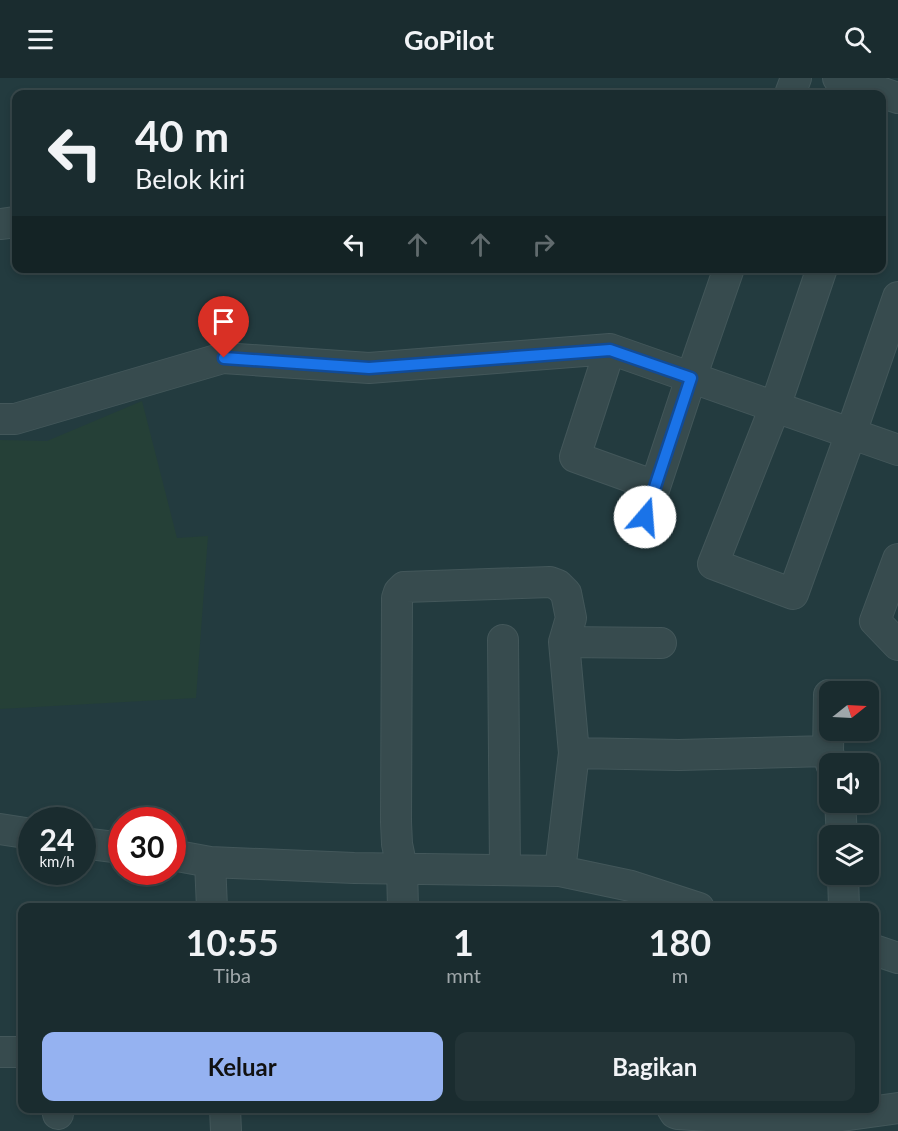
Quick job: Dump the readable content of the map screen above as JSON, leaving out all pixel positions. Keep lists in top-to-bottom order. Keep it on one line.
{"north":"right","page":{"header":"GoPilot","turn":["40 m","Belok kiri"],"speed":"24 km/h","limit":"30","eta":["10:55","Tiba","1","mnt","180","m"],"buttons":["Keluar","Bagikan"]}}
